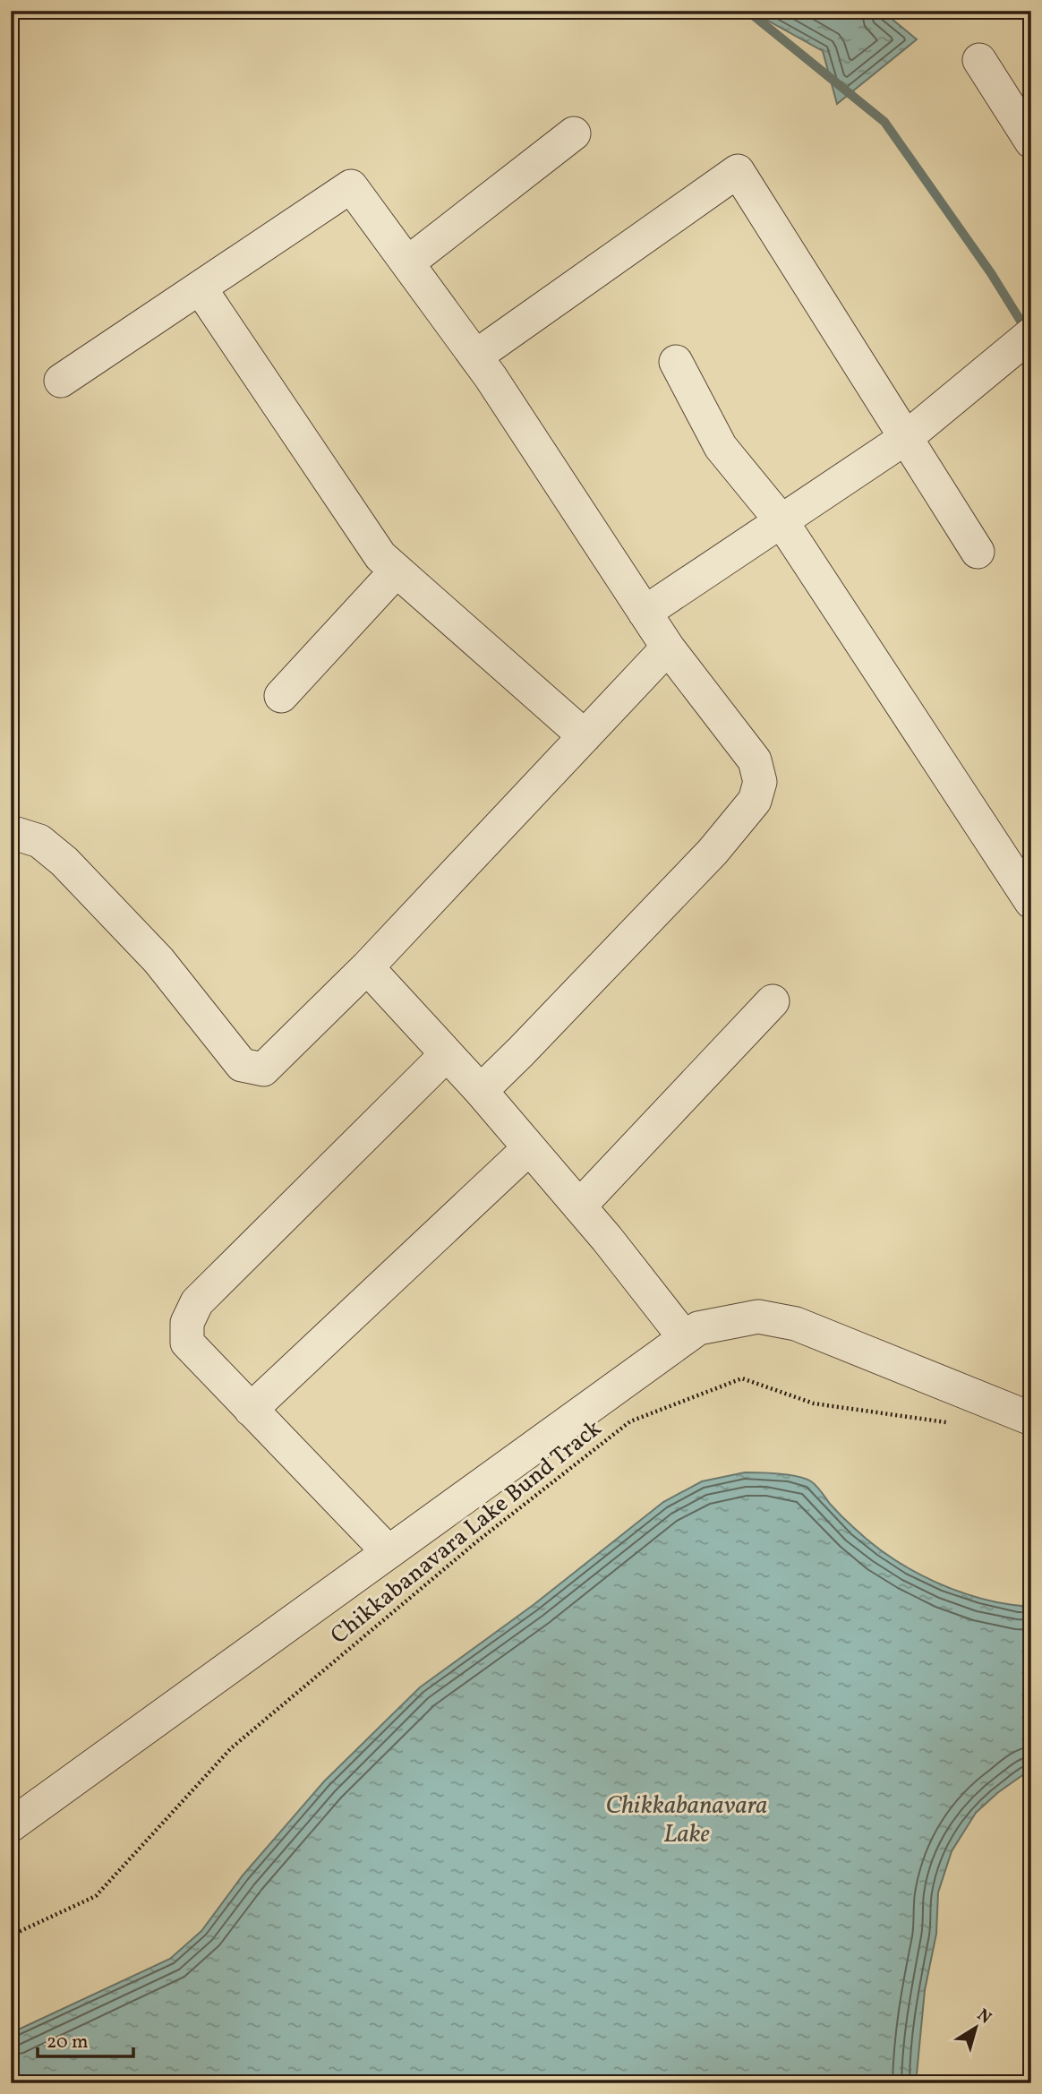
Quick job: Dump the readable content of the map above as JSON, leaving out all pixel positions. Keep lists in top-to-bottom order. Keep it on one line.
{"streets":{"path":["Chikkabanavara Lake Bund Track"]},"water":["Chikkabanavara Lake"],"scale_bar":"20 m","north":"top right"}
